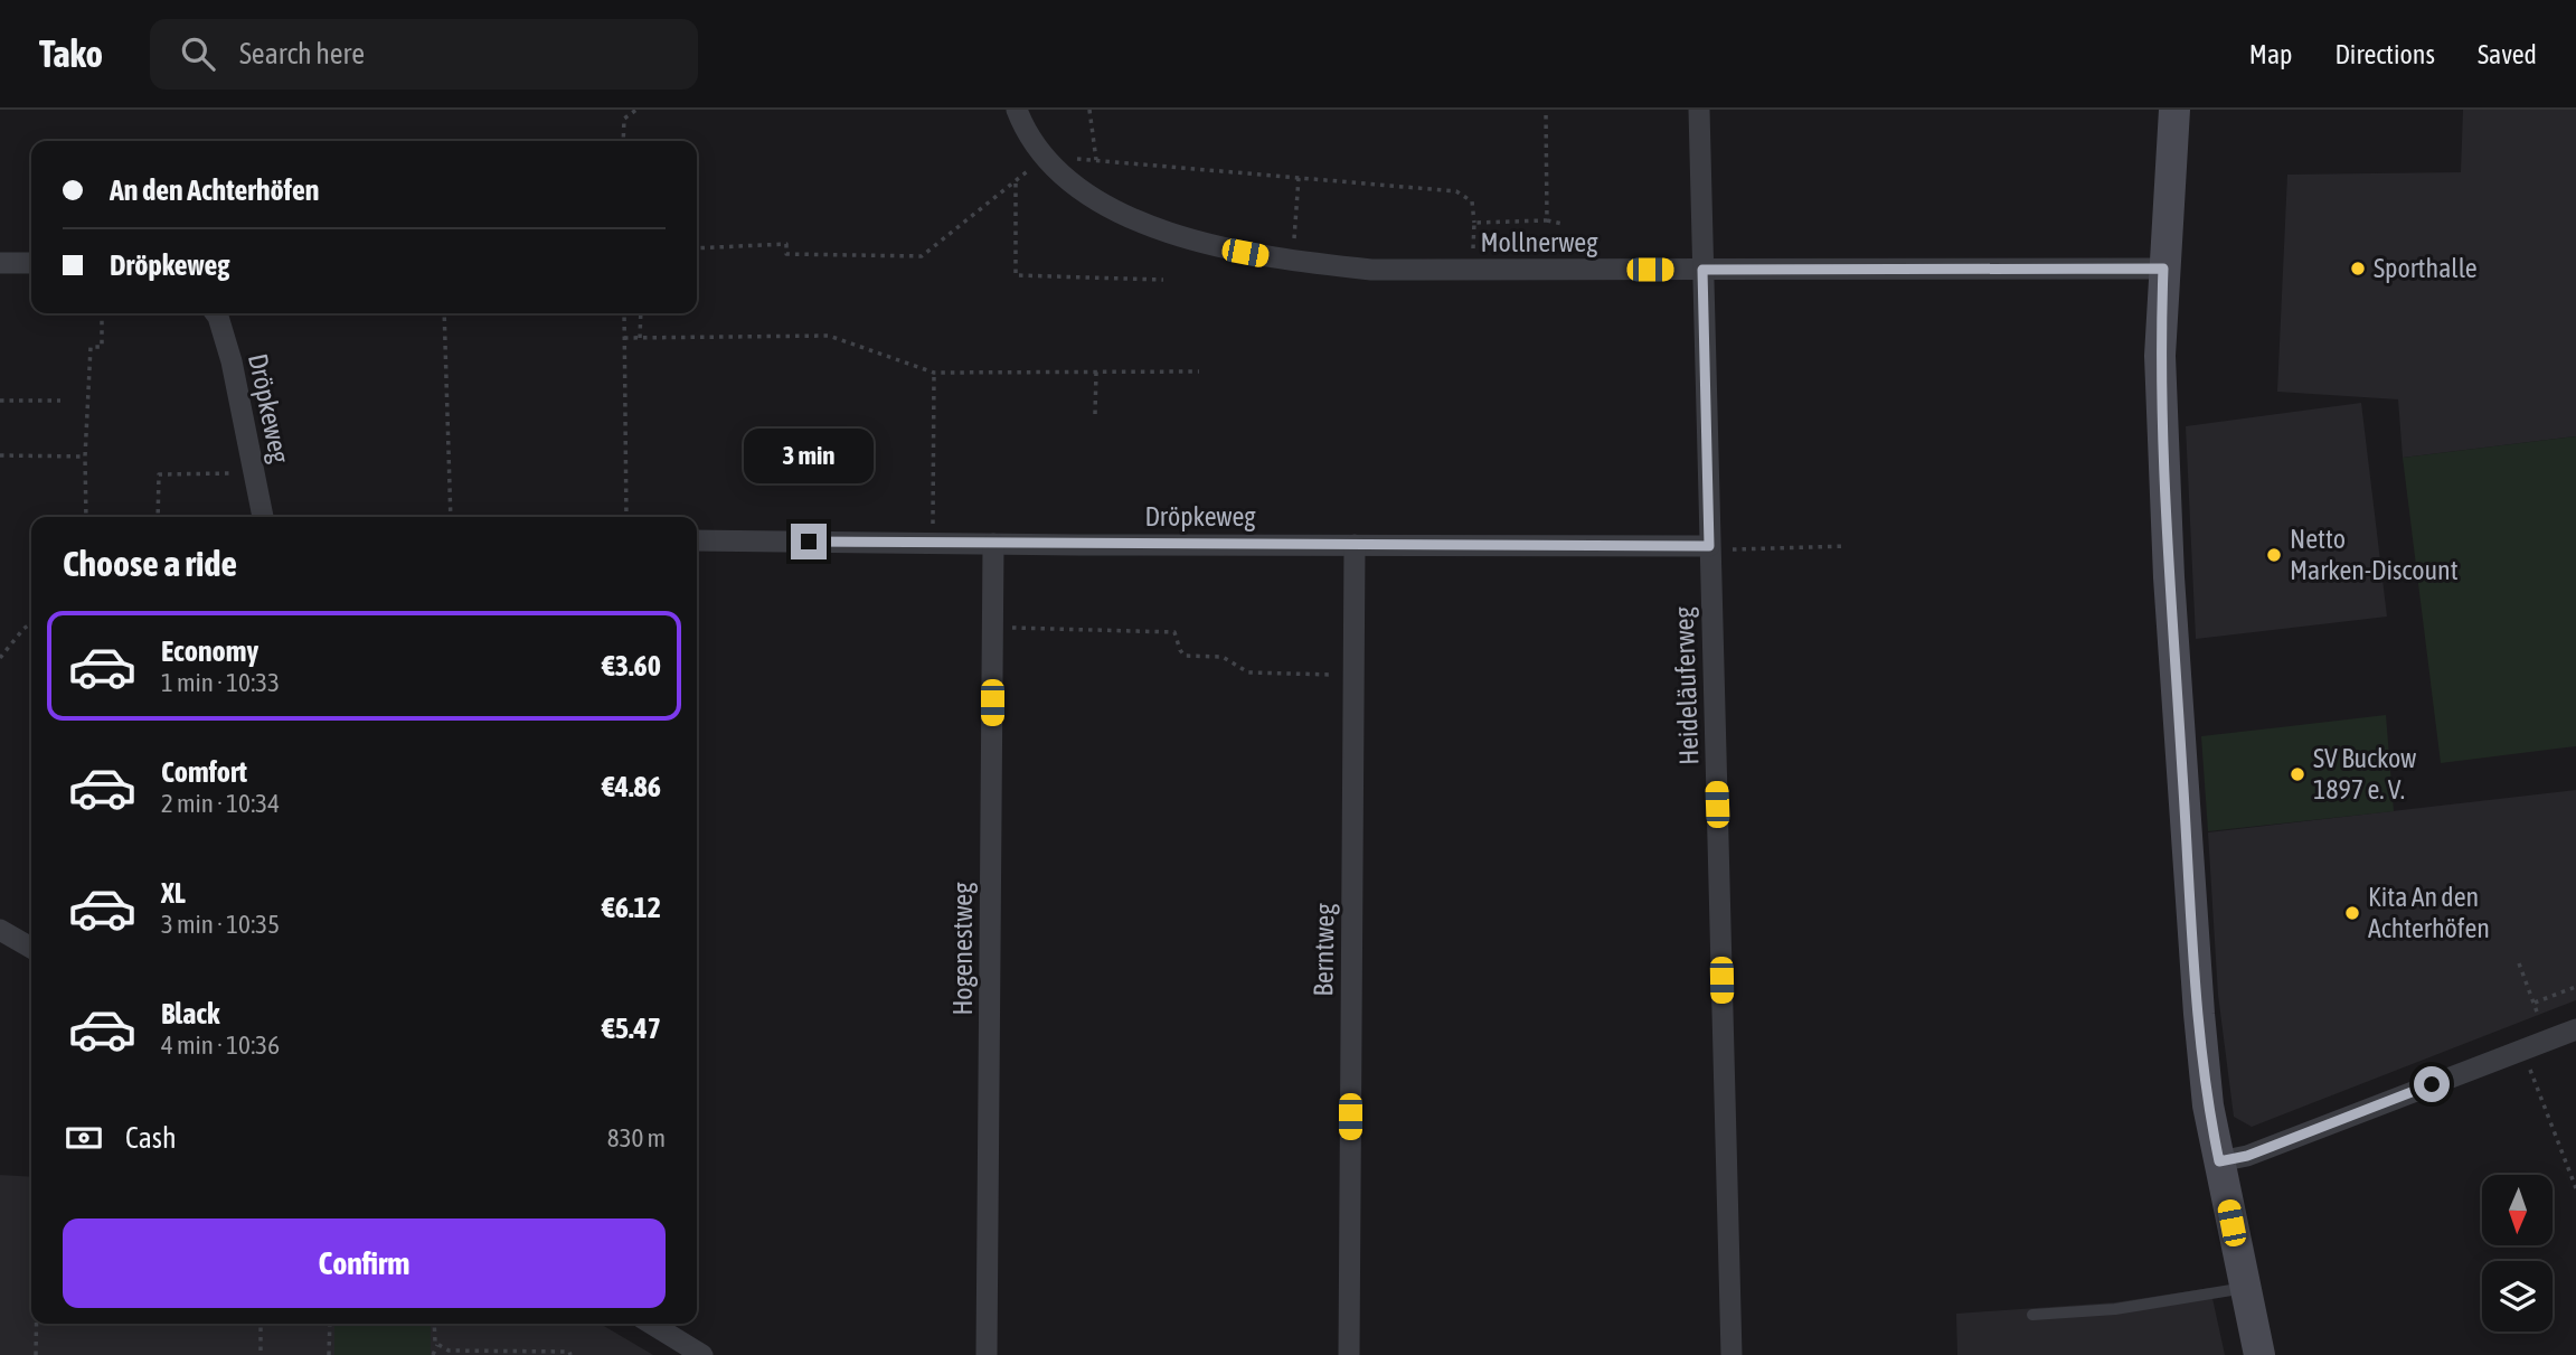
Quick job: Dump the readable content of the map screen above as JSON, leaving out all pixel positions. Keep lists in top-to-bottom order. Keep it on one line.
{"streets":{"street":["Mollnerweg","Dröpkeweg","Heideläuferweg","Hogenestweg","Berntweg"]},"crossings":[["Mollnerweg","Heideläuferweg"],["Dröpkeweg","Heideläuferweg"],["Dröpkeweg","Hogenestweg"],["Dröpkeweg","Berntweg"]],"places":["Sporthalle","Netto Marken-Discount","SV Buckow 1897 e. V.","Kita An den Achterhöfen"],"north":"bottom","page":{"header":"Tako","search":"Search here","nav":["Map","Directions","Saved"],"banner":["An den Achterhöfen","Dröpkeweg"],"bubble":"3 min","heading":"Choose a ride","list":[{"name":"Economy","note":"1 min · 10:33","value":"€3.60"},{"name":"Comfort","note":"2 min · 10:34","value":"€4.86"},{"name":"XL","note":"3 min · 10:35","value":"€6.12"},{"name":"Black","note":"4 min · 10:36","value":"€5.47"}],"pay":["Cash","830 m"],"buttons":"Confirm"}}
